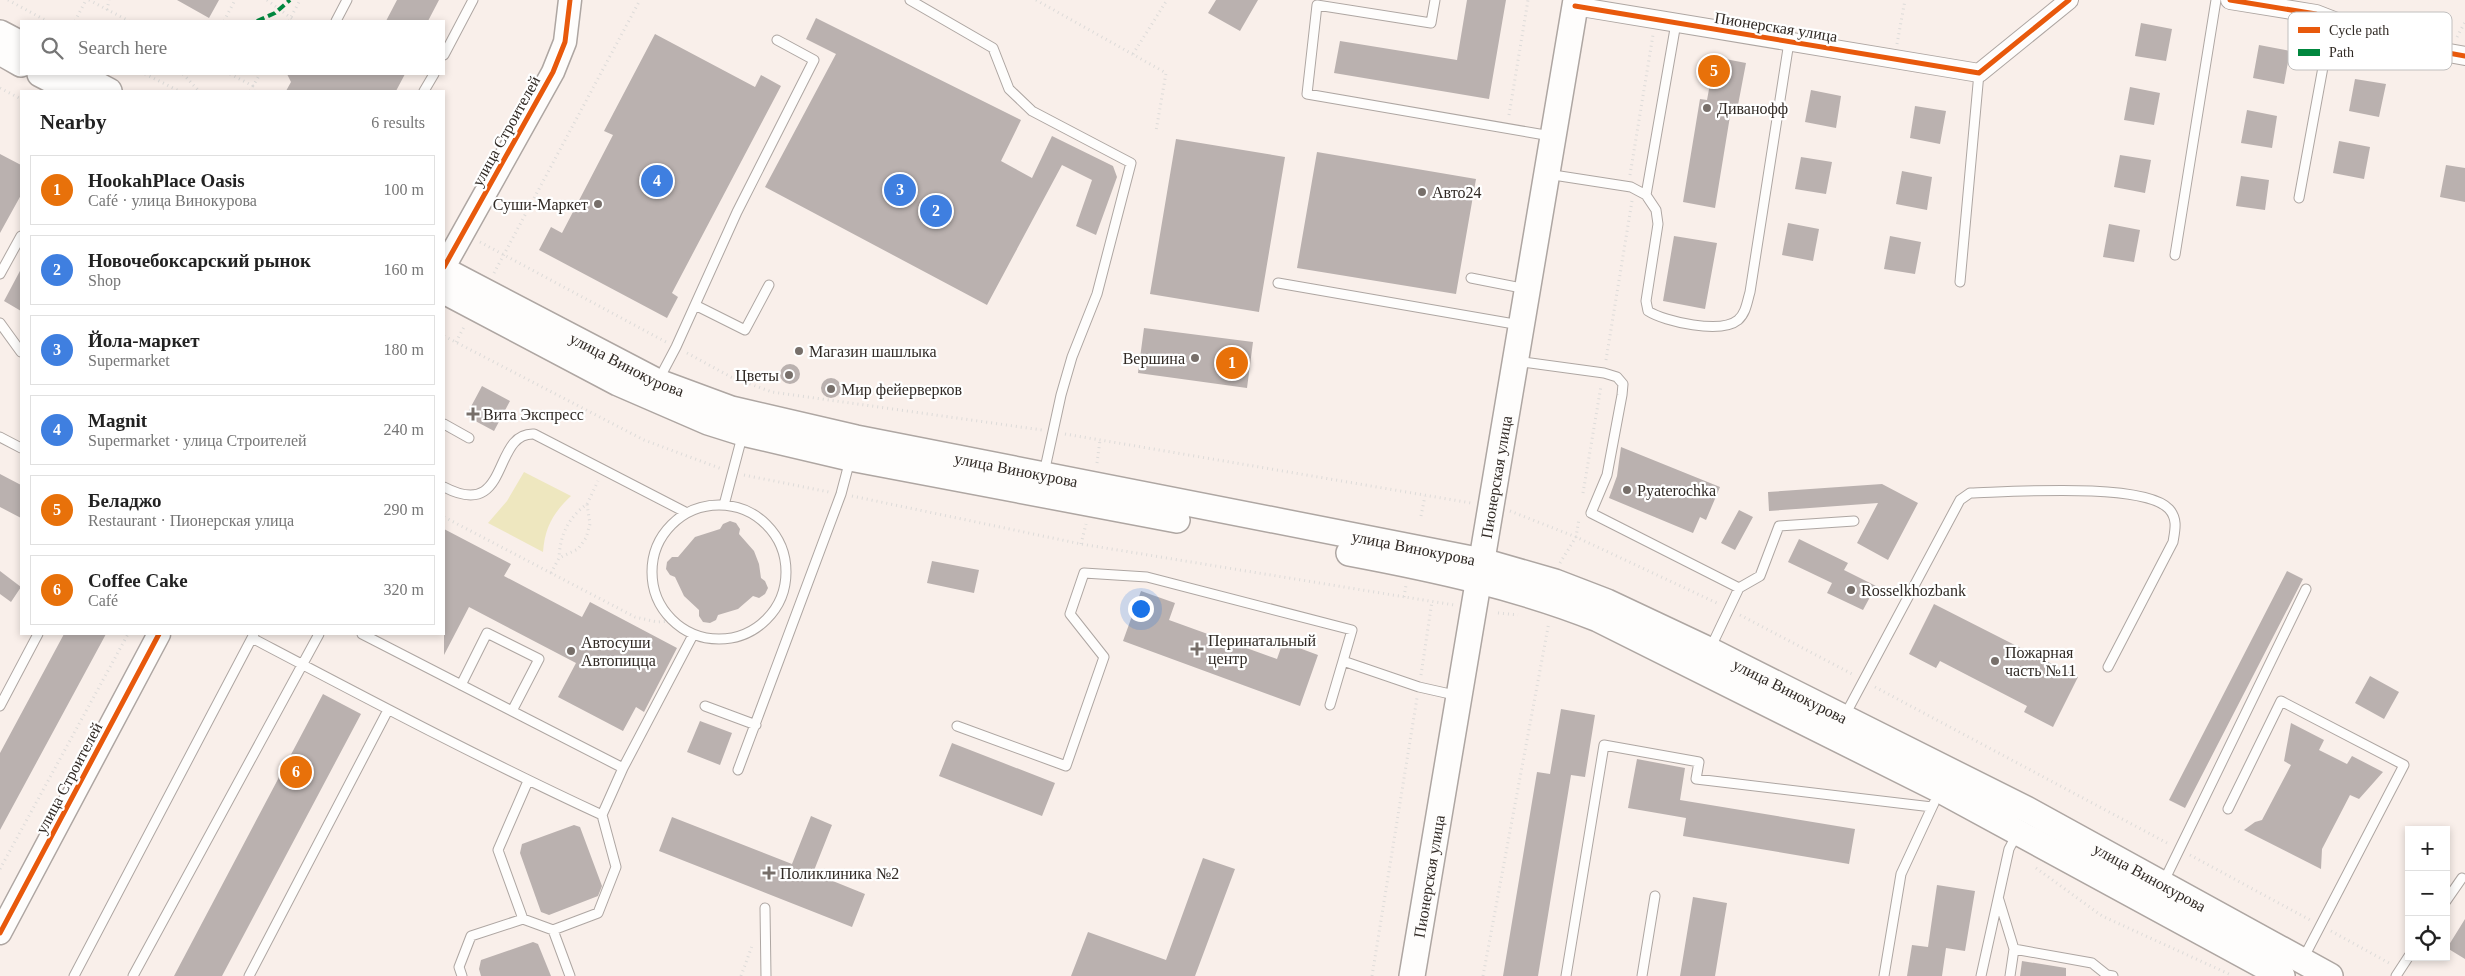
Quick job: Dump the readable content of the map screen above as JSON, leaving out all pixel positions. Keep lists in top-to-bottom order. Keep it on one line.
{"streets":{"main road":["Пионерская улица","улица Винокурова"],"street":["улица Строителей"]},"crossings":[["Пионерская улица","улица Винокурова"]],"places":{"other":["Диванофф","Авто24","Суши-Маркет","Магазин шашлыка","Вершина","Цветы","Мир фейерверков","Pyaterochka","Rosselkhozbank","Автосуши Автопицца","Пожарная часть №11"],"health":["Вита Экспресс","Перинатальный центр","Поликлиника №2"]},"legend":["Cycle path","Path"],"page":{"search":"Search here","pins":["5","4","3","2","1","6"],"heading":["Nearby","6 results"],"list":[{"mark":"1","name":"HookahPlace Oasis","note":"Café · улица Винокурова","value":"100 m"},{"mark":"2","name":"Новочебоксарский рынок","note":"Shop","value":"160 m"},{"mark":"3","name":"Йола-маркет","note":"Supermarket","value":"180 m"},{"mark":"4","name":"Magnit","note":"Supermarket · улица Строителей","value":"240 m"},{"mark":"5","name":"Беладжо","note":"Restaurant · Пионерская улица","value":"290 m"},{"mark":"6","name":"Coffee Cake","note":"Café","value":"320 m"}],"map_buttons":["+","−"]}}
